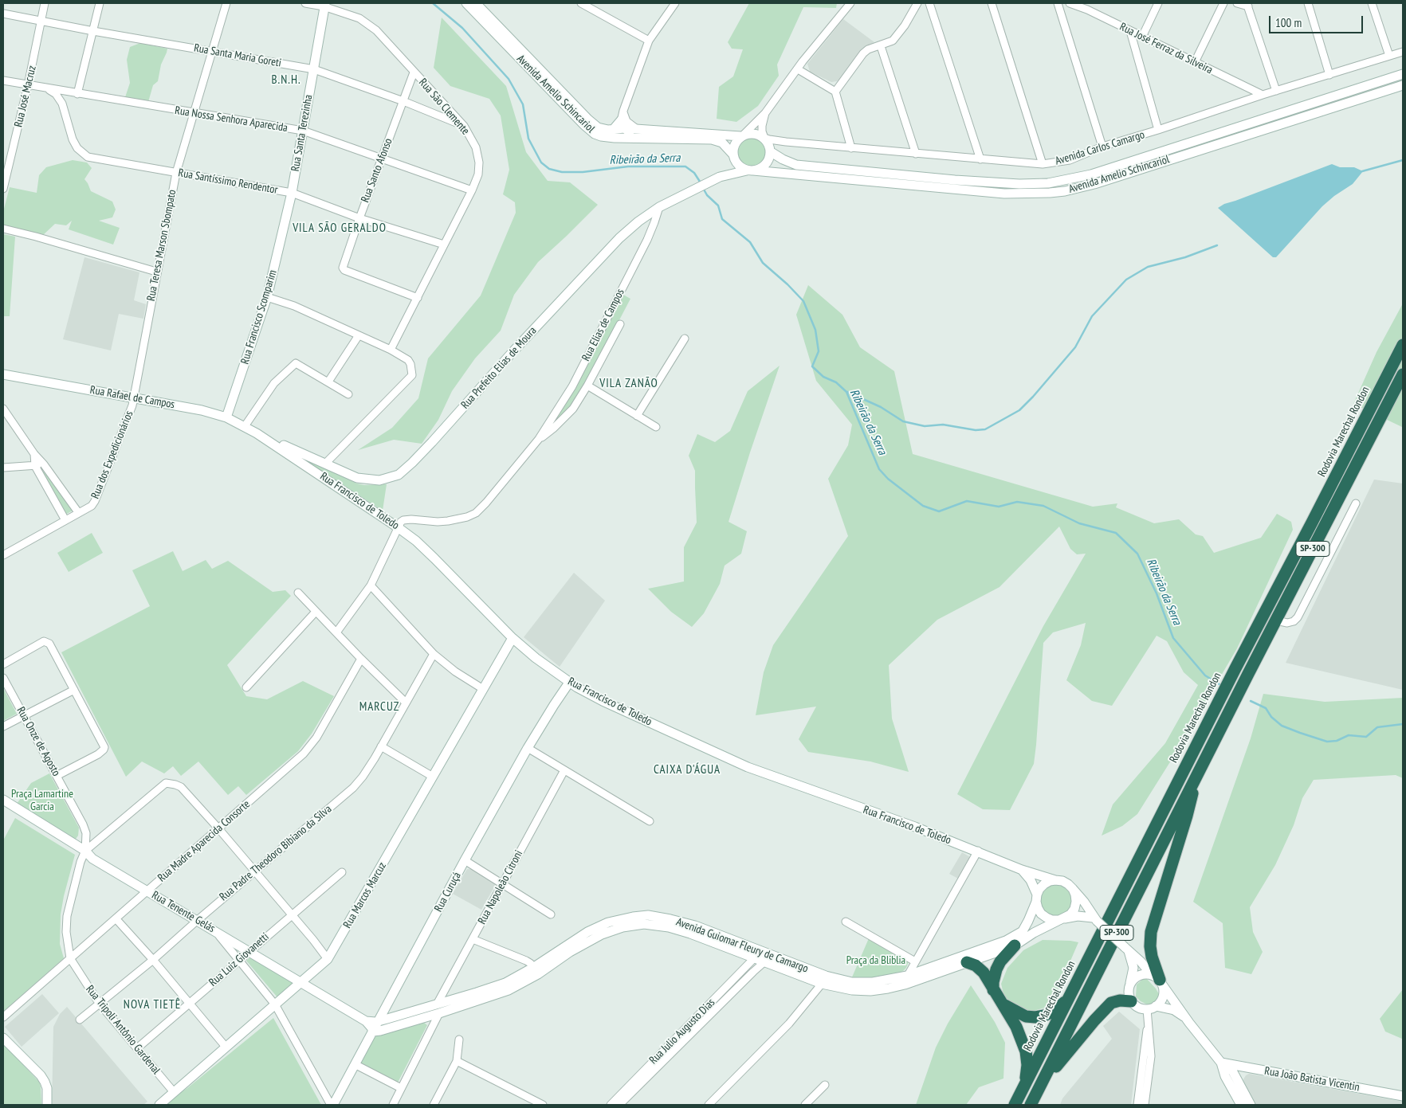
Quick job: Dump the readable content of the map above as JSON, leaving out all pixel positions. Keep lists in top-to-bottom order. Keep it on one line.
{"streets":{"highway":["Rodovia Marechal Rondon","SP-300"],"street":["Rua José Ferraz da Silveira","Rua Santa Maria Goreti","Avenida Amelio Schincariol","Rua José Macruz","Rua São Clemente","Rua Nossa Senhora Aparecida","Rua Santa Terezinha","Avenida Carlos Camargo","Rua Santo Afonso","Rua Santíssimo Rendentor","Rua Teresa Marson Sbompato","Rua Francisco Scomparim","Rua Elias de Campos","Rua Prefeito Elias de Moura","Rua Rafael de Campos","Rua dos Expedicionários","Rua Francisco de Toledo","Rua Onze de Agosto","Rua Madre Aparecida Consorte","Rua Padre Theodoro Bibiano da Silva","Rua Napoleão Citroni","Rua Curuçá","Rua Marcos Marcuz","Rua Tenente Gelás","Avenida Guiomar Fleury de Camargo","Rua Luiz Giovanetti","Rua Tripoli Antônio Gardenal","Rua Julio Augusto Dias","Rua João Batista Vicentin"]},"crossings":[["Rua José Ferraz da Silveira","Avenida Carlos Camargo"],["Rua Santa Maria Goreti","Rua José Macruz"],["Rua Santa Maria Goreti","Rua São Clemente"],["Rua Santa Maria Goreti","Rua Santa Terezinha"],["Rua Santa Maria Goreti","Rua Santo Afonso"],["Rua Santa Maria Goreti","Rua Teresa Marson Sbompato"],["Avenida Amelio Schincariol","Avenida Carlos Camargo"],["Avenida Amelio Schincariol","Rua Prefeito Elias de Moura"],["Rua José Macruz","Rua Nossa Senhora Aparecida"],["Rua São Clemente","Rua Nossa Senhora Aparecida"],["Rua São Clemente","Rua Santa Terezinha"],["Rua São Clemente","Rua Santo Afonso"],["Rua São Clemente","Rua Santíssimo Rendentor"],["Rua Nossa Senhora Aparecida","Rua Santa Terezinha"],["Rua Nossa Senhora Aparecida","Rua Santo Afonso"],["Rua Nossa Senhora Aparecida","Rua Santíssimo Rendentor"],["Rua Nossa Senhora Aparecida","Rua Teresa Marson Sbompato"],["Rua Santa Terezinha","Rua Santíssimo Rendentor"],["Rua Santa Terezinha","Rua Francisco Scomparim"],["Avenida Carlos Camargo","Rua Prefeito Elias de Moura"],["Rua Santo Afonso","Rua Santíssimo Rendentor"],["Rua Santíssimo Rendentor","Rua Teresa Marson Sbompato"],["Rua Santíssimo Rendentor","Rua Francisco Scomparim"],["Rua Teresa Marson Sbompato","Rua Rafael de Campos"],["Rua Teresa Marson Sbompato","Rua dos Expedicionários"],["Rua Francisco Scomparim","Rua Rafael de Campos"],["Rua Elias de Campos","Rua Prefeito Elias de Moura"],["Rua Elias de Campos","Rua Francisco de Toledo"],["Rua Prefeito Elias de Moura","Rua Rafael de Campos"],["Rua Prefeito Elias de Moura","Rua Francisco de Toledo"],["Rua Rafael de Campos","Rua dos Expedicionários"],["Rua Rafael de Campos","Rua Francisco de Toledo"],["Rua Francisco de Toledo","Rua Curuçá"],["Rua Francisco de Toledo","Rua Marcos Marcuz"],["Rua Onze de Agosto","Rua Tenente Gelás"],["Rua Onze de Agosto","Rua Tripoli Antônio Gardenal"],["Rua Madre Aparecida Consorte","Rua Tenente Gelás"],["Rua Madre Aparecida Consorte","Rua Tripoli Antônio Gardenal"],["Rua Padre Theodoro Bibiano da Silva","Rua Tenente Gelás"],["Rua Padre Theodoro Bibiano da Silva","Rua Tripoli Antônio Gardenal"],["Rua Curuçá","Rua Tenente Gelás"],["Rua Marcos Marcuz","Rua Tenente Gelás"],["Rua Marcos Marcuz","Rua Tripoli Antônio Gardenal"],["Rua Tenente Gelás","Rua Luiz Giovanetti"],["Rua Tenente Gelás","Rua Tripoli Antônio Gardenal"],["Avenida Guiomar Fleury de Camargo","Rua Julio Augusto Dias"],["Rua Luiz Giovanetti","Rua Tripoli Antônio Gardenal"]],"districts":["B.N.H.","VILA SÃO GERALDO","VILA ZANÃO","MARCUZ","CAIXA D'ÁGUA","NOVA TIETÊ"],"water":["Ribeirão da Serra"],"parks":["Praça Lamartine Garcia","Praça da Bliblia"],"scale_bar":"100 m"}
